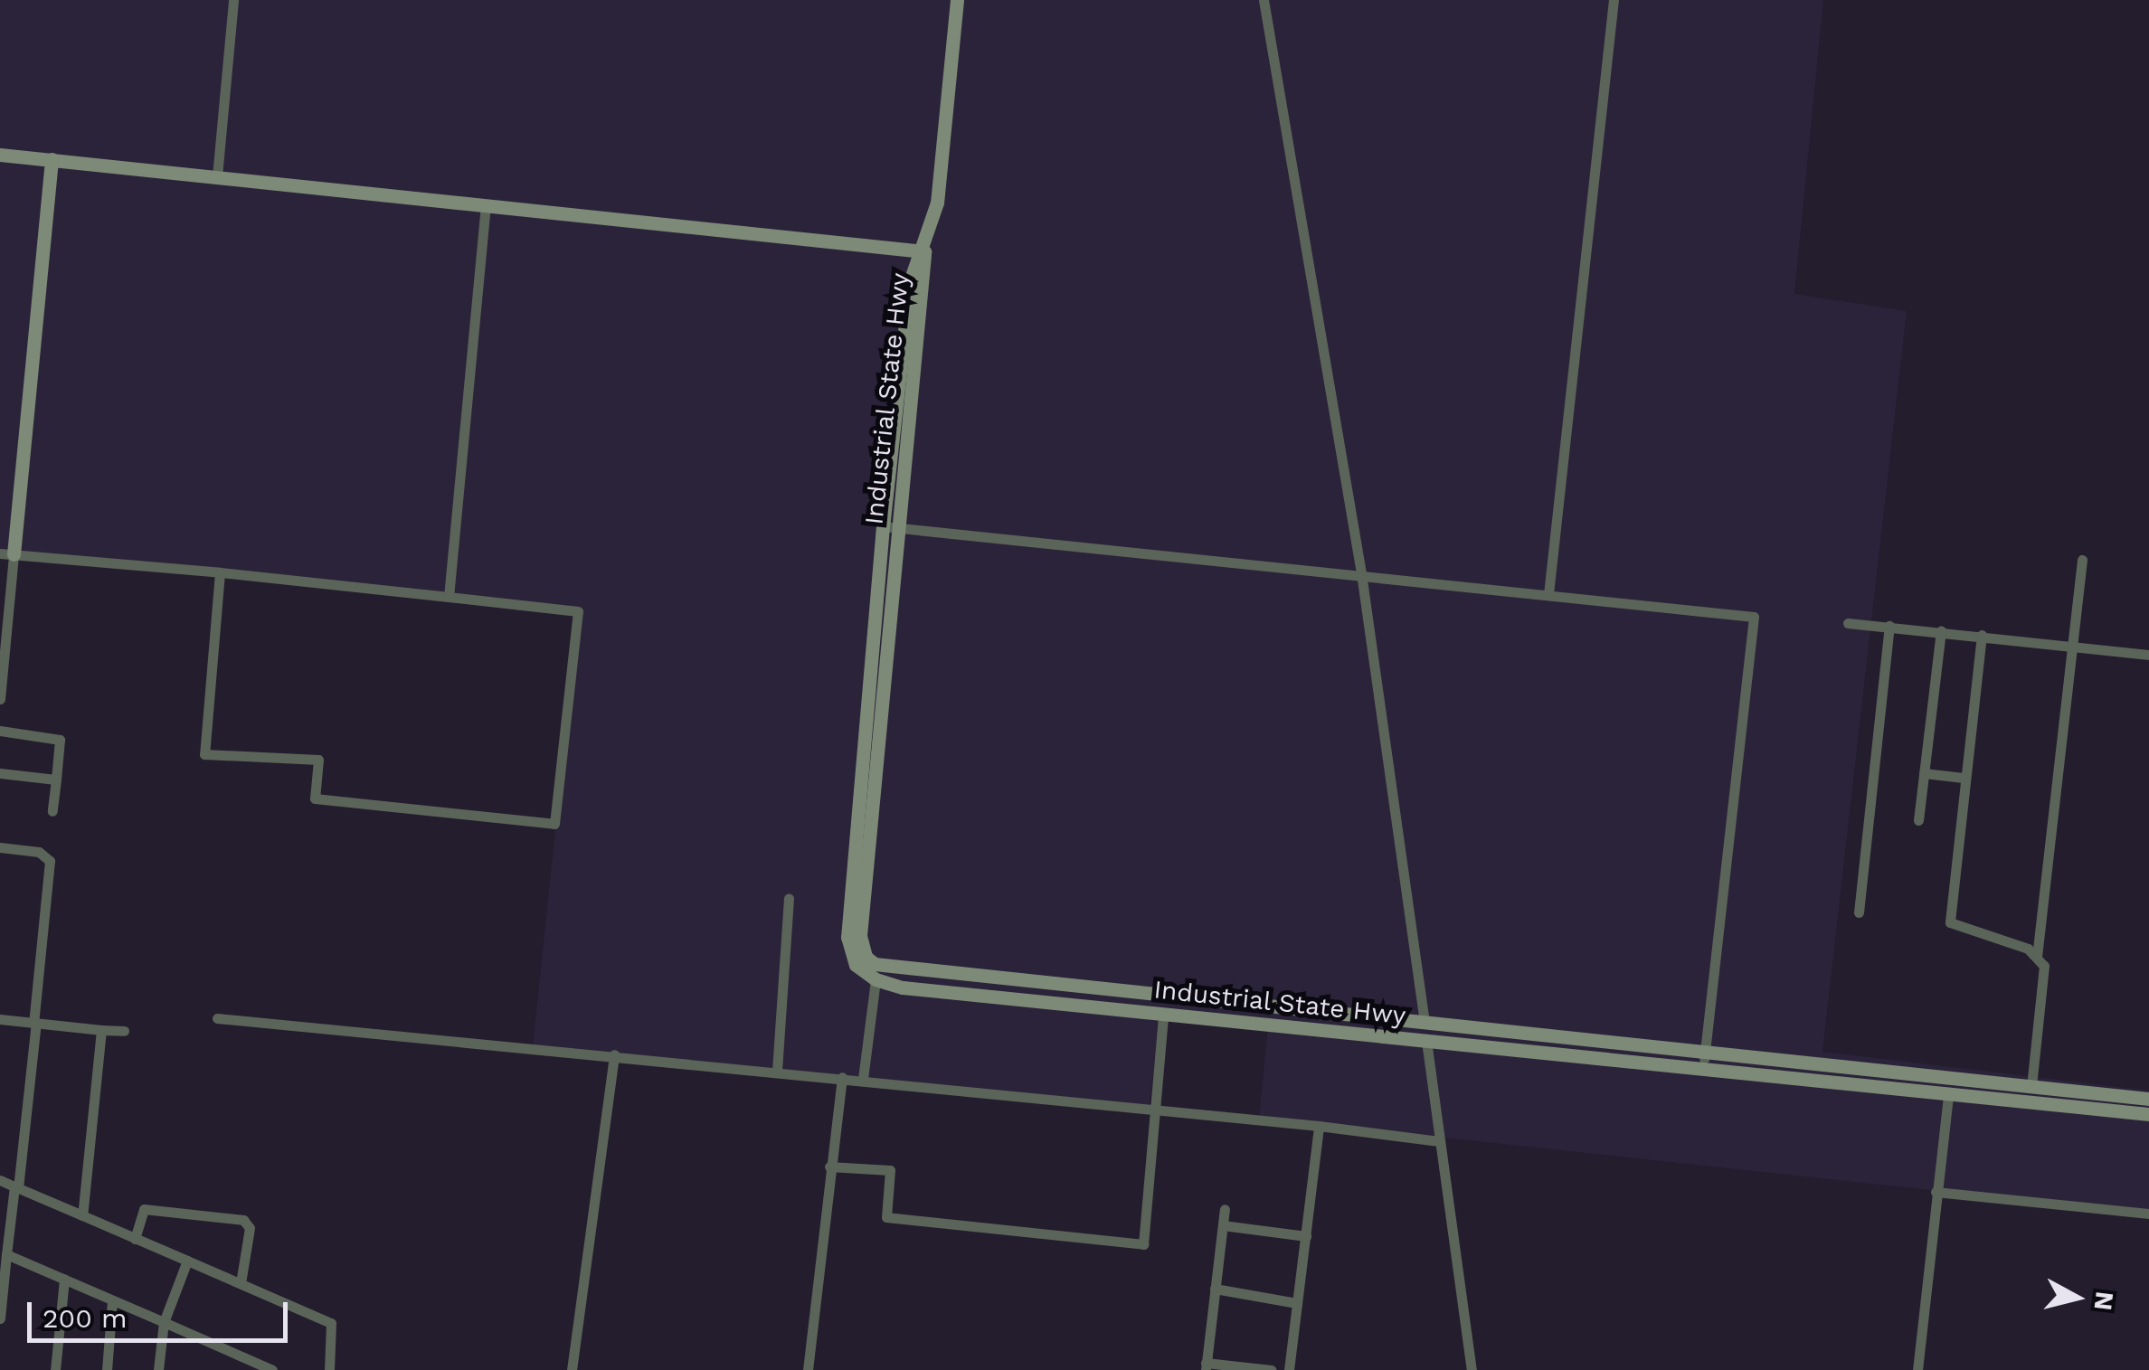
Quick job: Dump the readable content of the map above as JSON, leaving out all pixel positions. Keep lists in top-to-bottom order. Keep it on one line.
{"streets":{"main road":["Industrial State Hwy"]},"scale_bar":"200 m","north":"right"}
